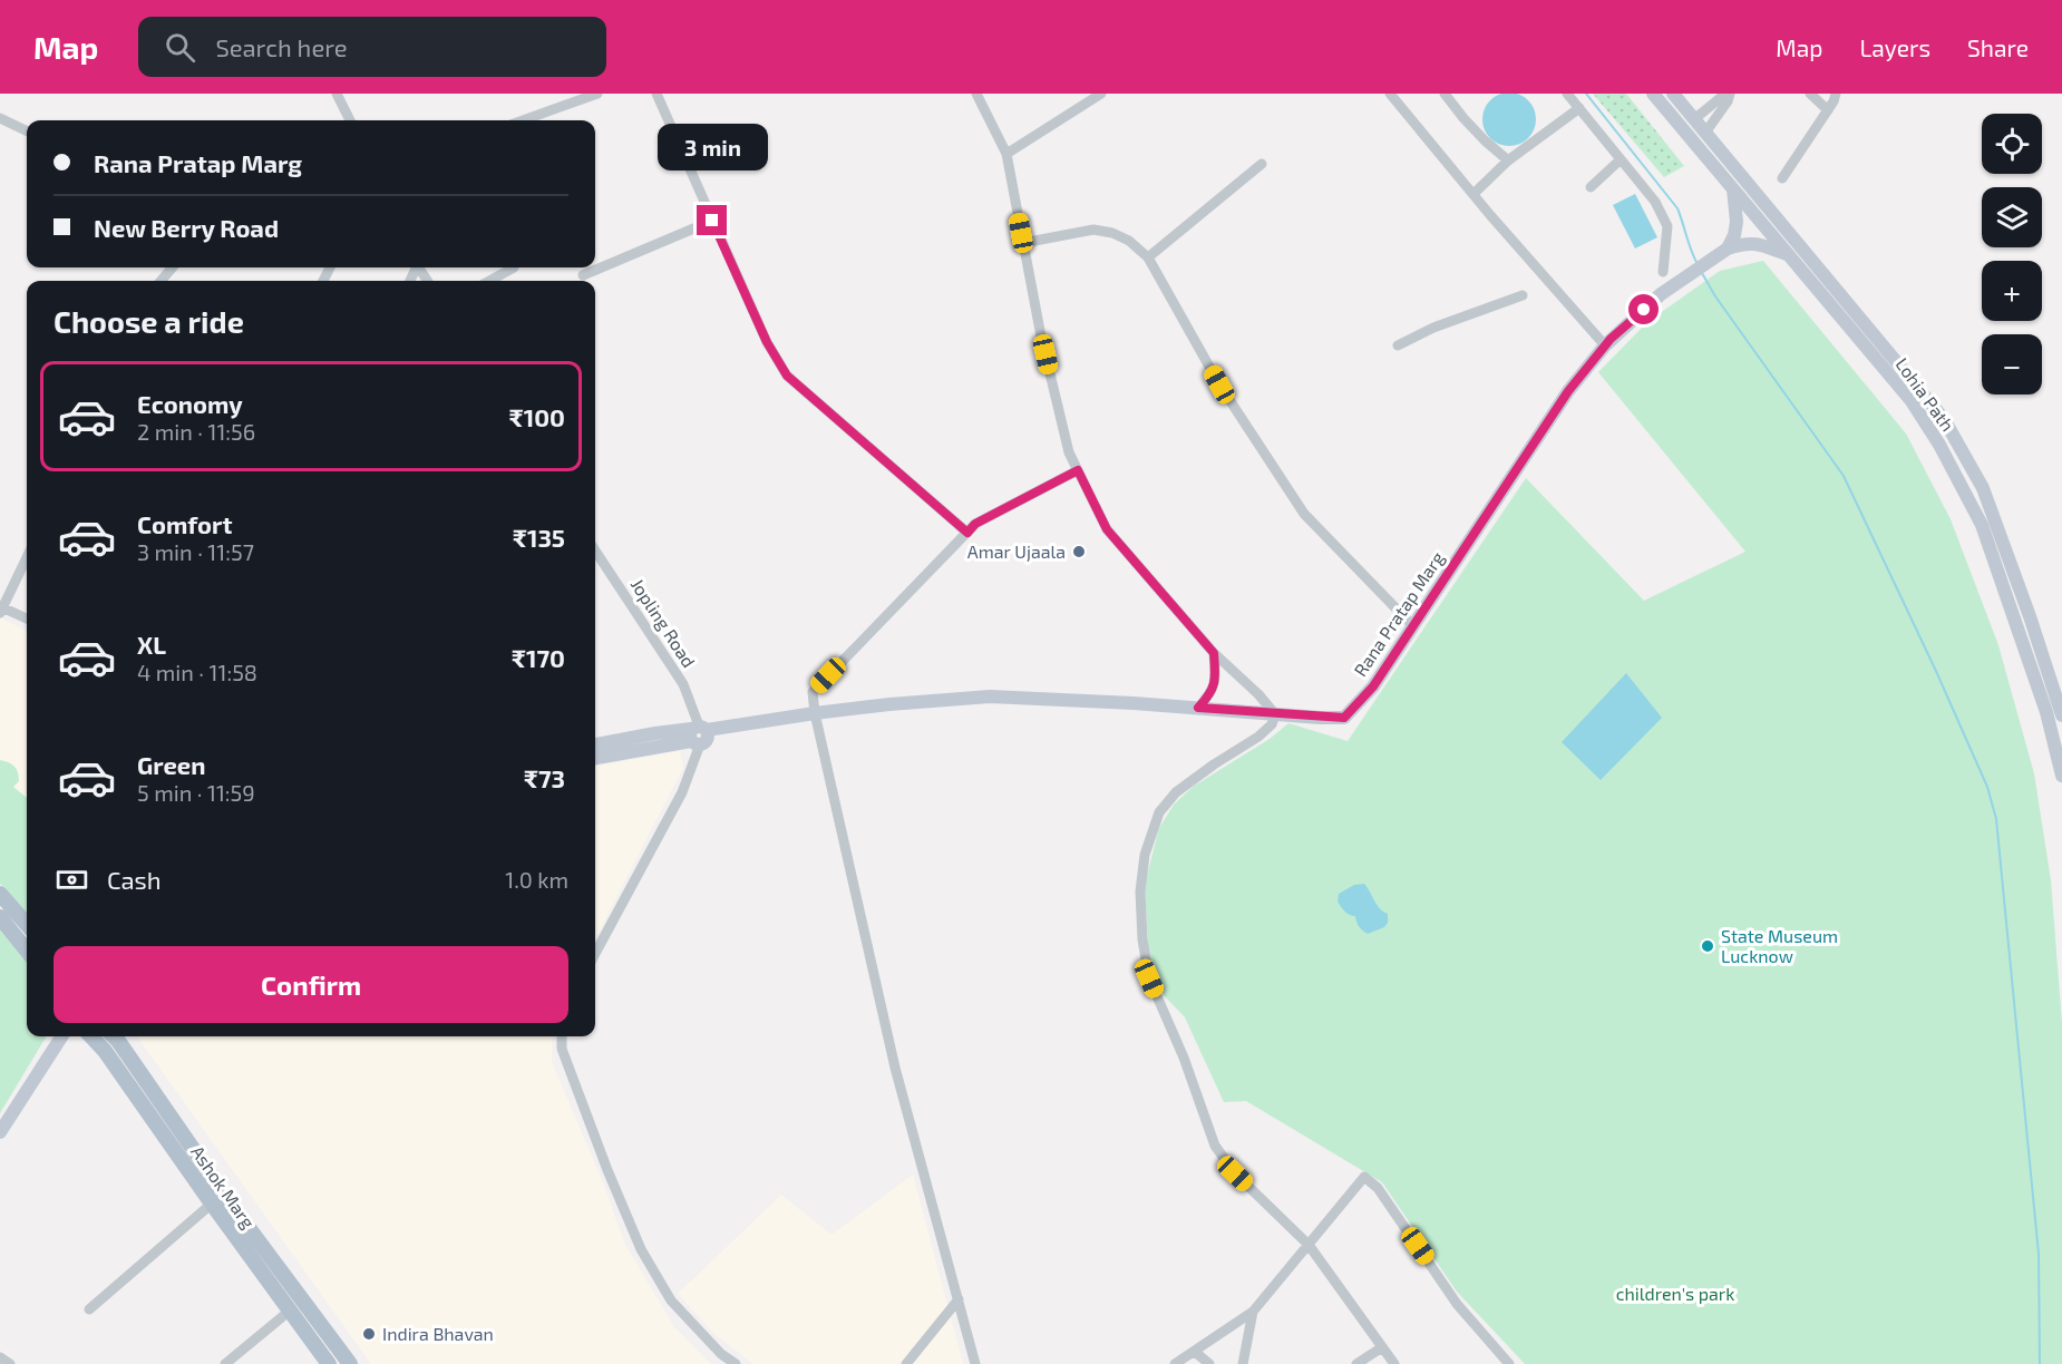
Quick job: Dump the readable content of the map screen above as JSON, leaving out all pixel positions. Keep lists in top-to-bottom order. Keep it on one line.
{"streets":{"main road":["Lohia Path","Rana Pratap Marg","Ashok Marg"],"street":["Jopling Road"]},"crossings":[["Rana Pratap Marg","Jopling Road"]],"parks":["children's park"],"places":["Amar Ujaala","State Museum Lucknow","Indira Bhavan"],"page":{"header":"Map","search":"Search here","nav":["Map","Layers","Share"],"map_buttons":["+","−"],"banner":["Rana Pratap Marg","New Berry Road"],"bubble":"3 min","heading":"Choose a ride","list":[{"name":"Economy","note":"2 min · 11:56","value":"₹100"},{"name":"Comfort","note":"3 min · 11:57","value":"₹135"},{"name":"XL","note":"4 min · 11:58","value":"₹170"},{"name":"Green","note":"5 min · 11:59","value":"₹73"}],"pay":["Cash","1.0 km"],"buttons":"Confirm"}}
